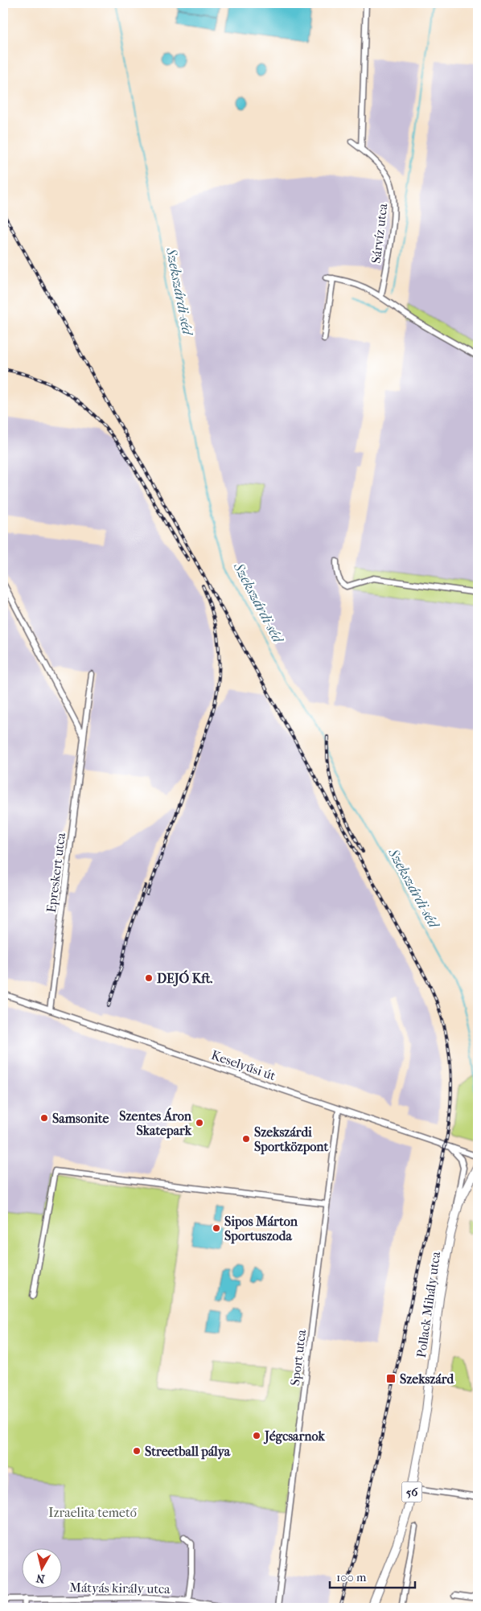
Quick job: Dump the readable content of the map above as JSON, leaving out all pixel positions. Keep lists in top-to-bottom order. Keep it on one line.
{"streets":{"main road":["Pollack Mihály utca","56"],"street":["Sárvíz utca","Epreskert utca","Keselyűsi út","Sport utca","Mátyás király utca"]},"crossings":[["Epreskert utca","Keselyűsi út"],["Keselyűsi út","Pollack Mihály utca"],["Keselyűsi út","Sport utca"]],"water":["Szekszárdi-séd"],"parks":["Izraelita temető"],"places":{"other":["DEJÓ Kft.","Samsonite","Szentes Áron Skatepark","Szekszárdi Sportközpont","Sipos Márton Sportuszoda","Jégcsarnok","Streetball pálya"],"transit":["Szekszárd"]},"scale_bar":"100 m","north":"bottom"}
